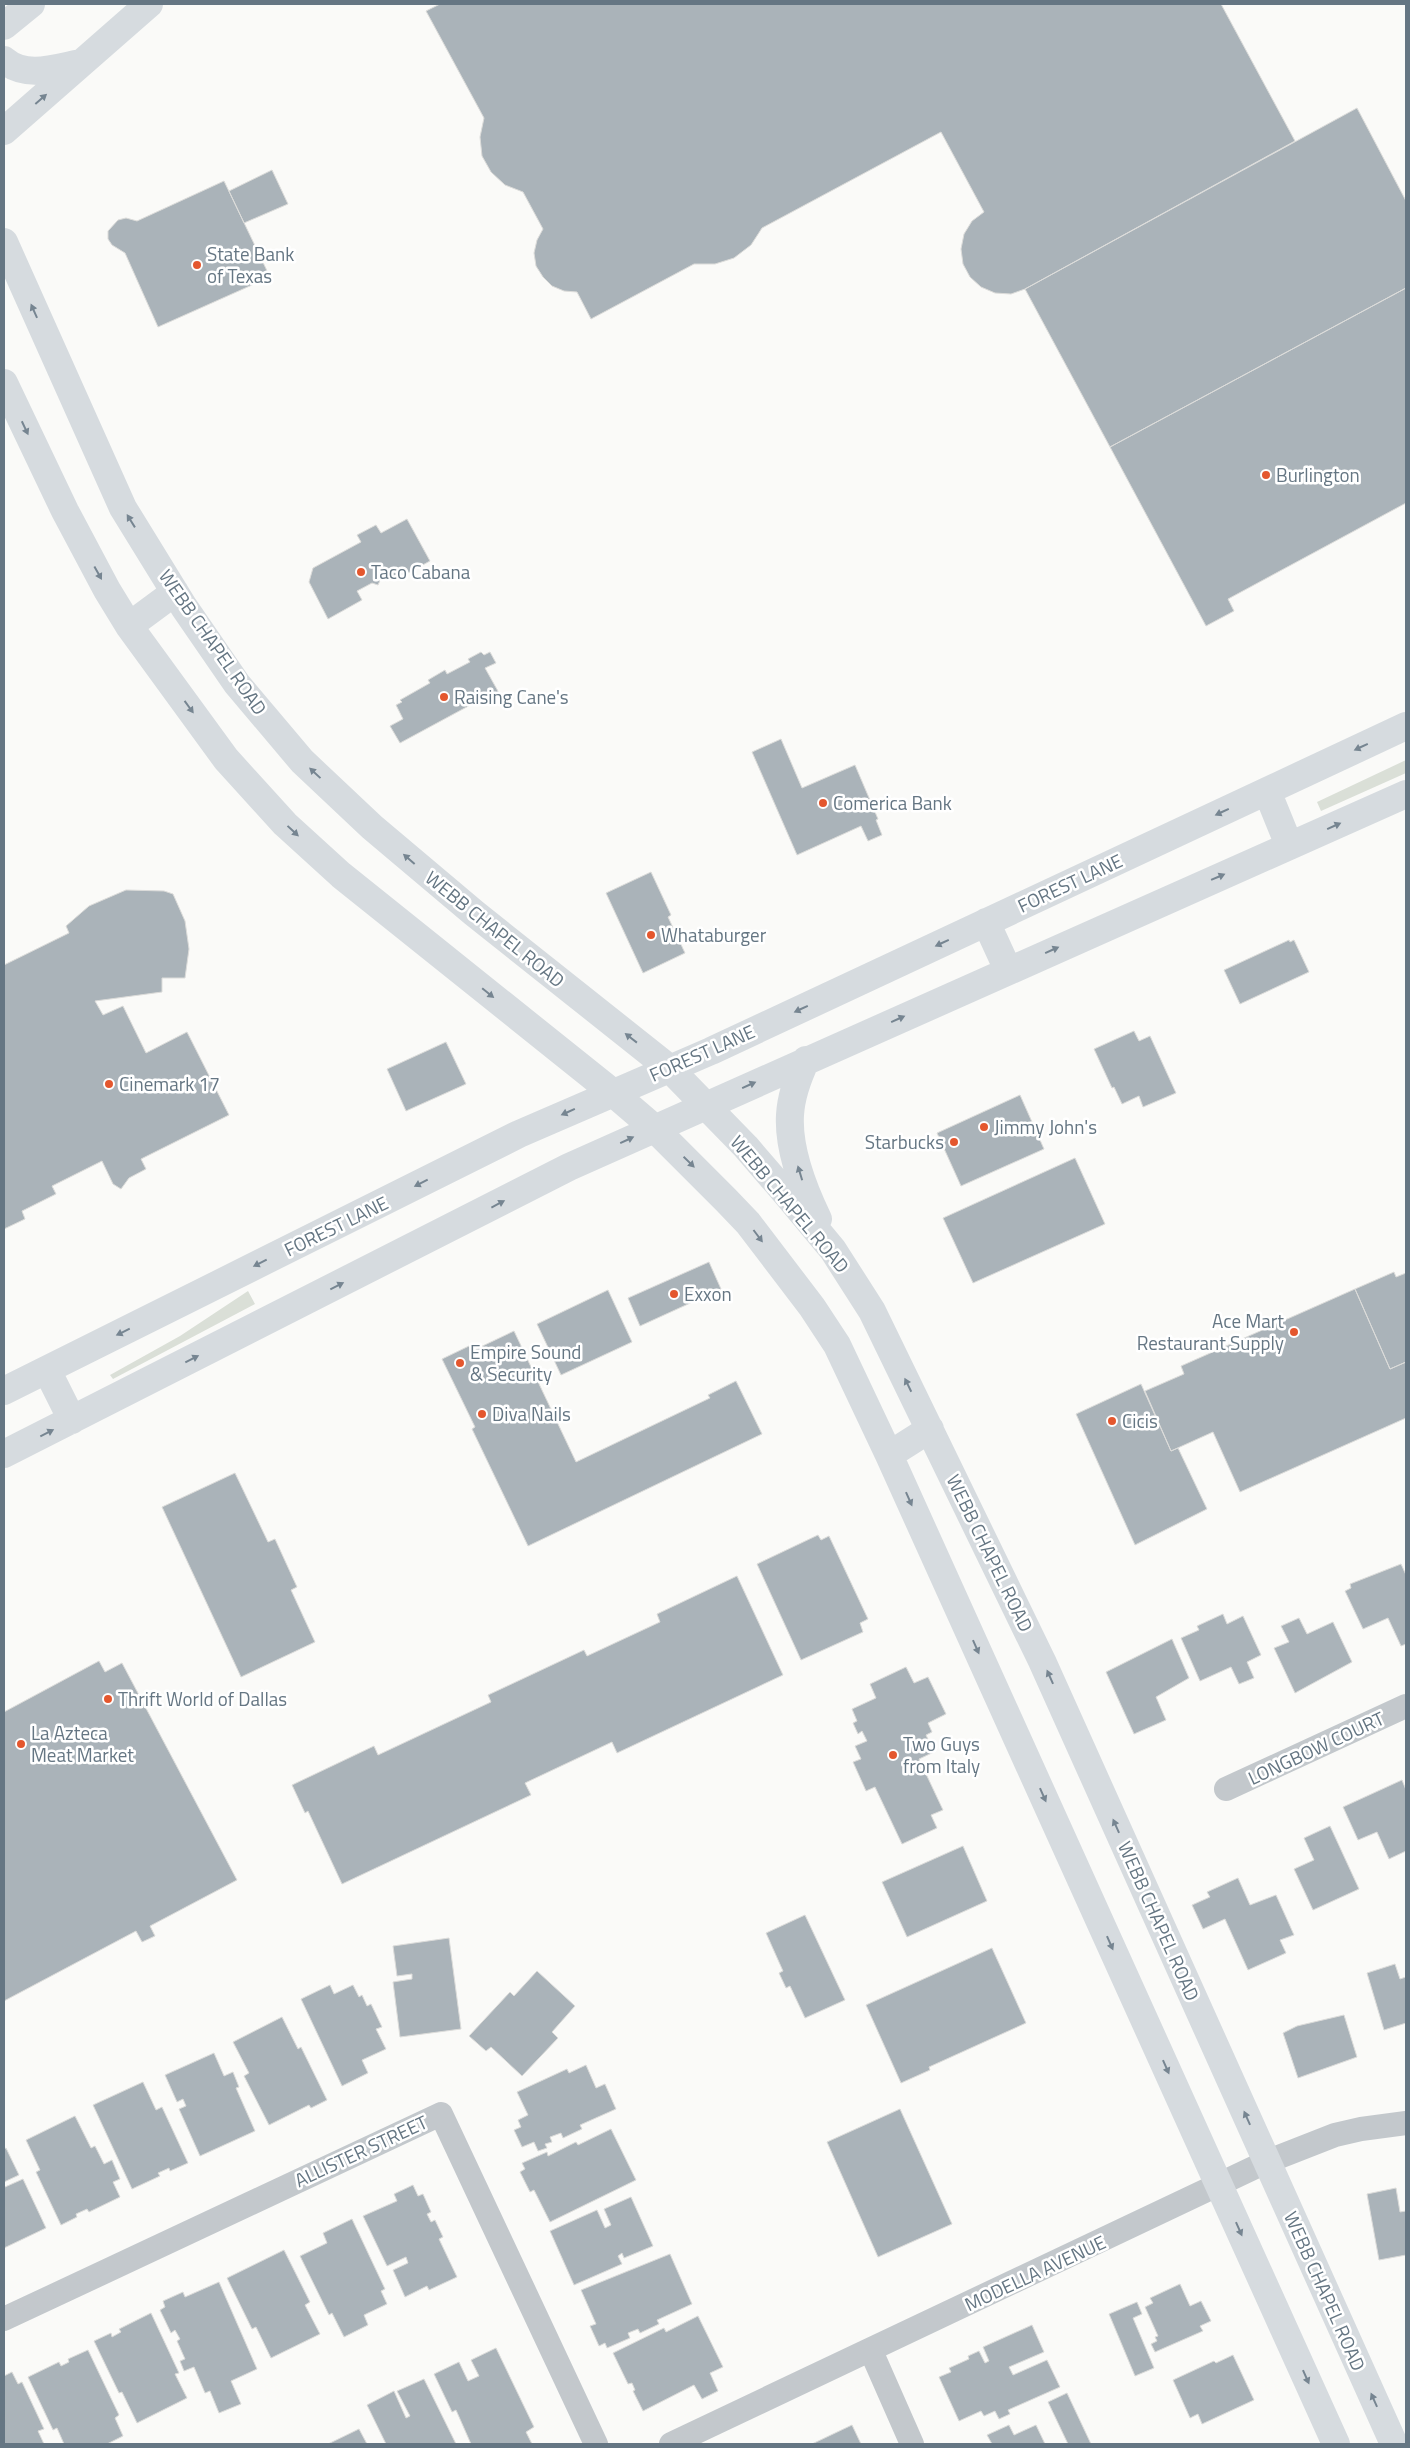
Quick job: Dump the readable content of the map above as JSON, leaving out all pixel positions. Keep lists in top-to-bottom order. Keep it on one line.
{"streets":{"main road":["WEBB CHAPEL ROAD","FOREST LANE"],"street":["LONGBOW COURT","ALLISTER STREET","MODELLA AVENUE"]},"crossings":[["WEBB CHAPEL ROAD","FOREST LANE"],["WEBB CHAPEL ROAD","MODELLA AVENUE"]],"places":["State Bank of Texas","Burlington","Taco Cabana","Raising Cane's","Comerica Bank","Whataburger","Cinemark 17","Jimmy John's","Starbucks","Exxon","Ace Mart Restaurant Supply","Empire Sound & Security","Diva Nails","Cicis","Thrift World of Dallas","La Azteca Meat Market","Two Guys from Italy"]}
